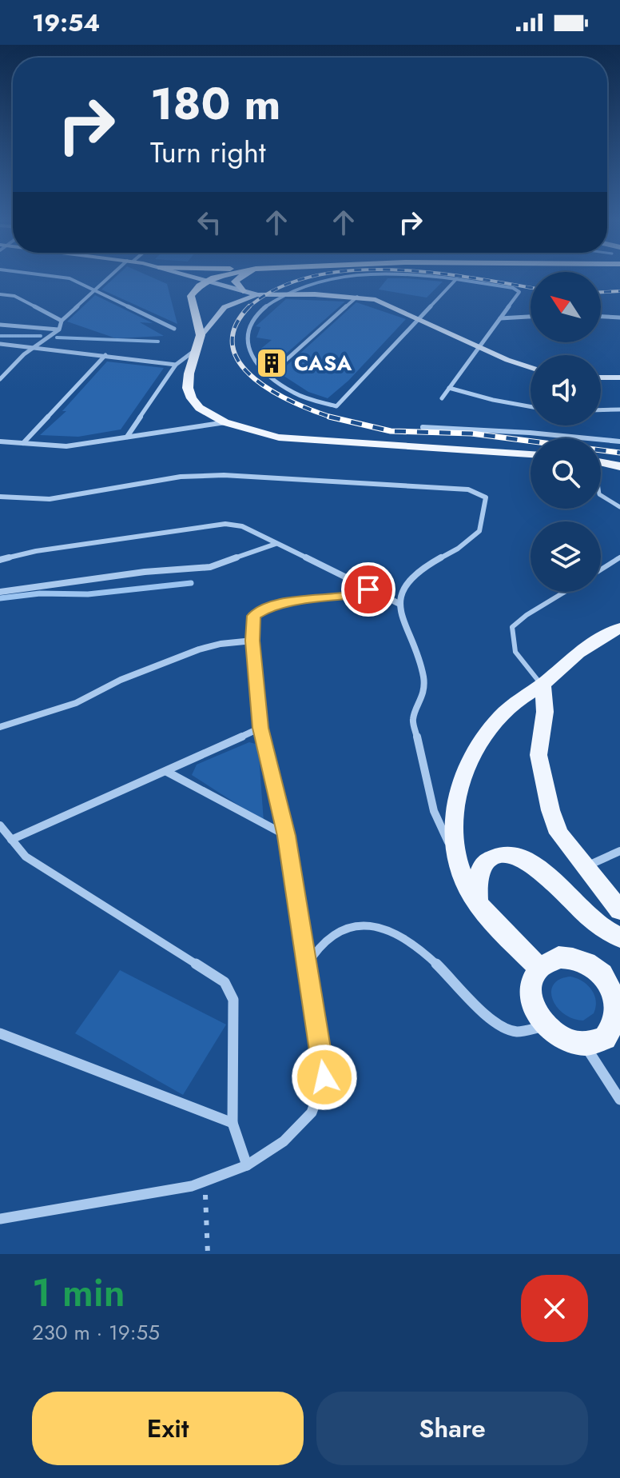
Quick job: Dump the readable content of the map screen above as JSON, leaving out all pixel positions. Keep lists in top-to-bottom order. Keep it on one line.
{"places":{"building":["CASA"]},"north":"top left","page":{"status":"19:54","turn":["180 m","Turn right"],"heading":["1 min","230 m · 19:55"],"buttons":["Exit","Share"]}}
